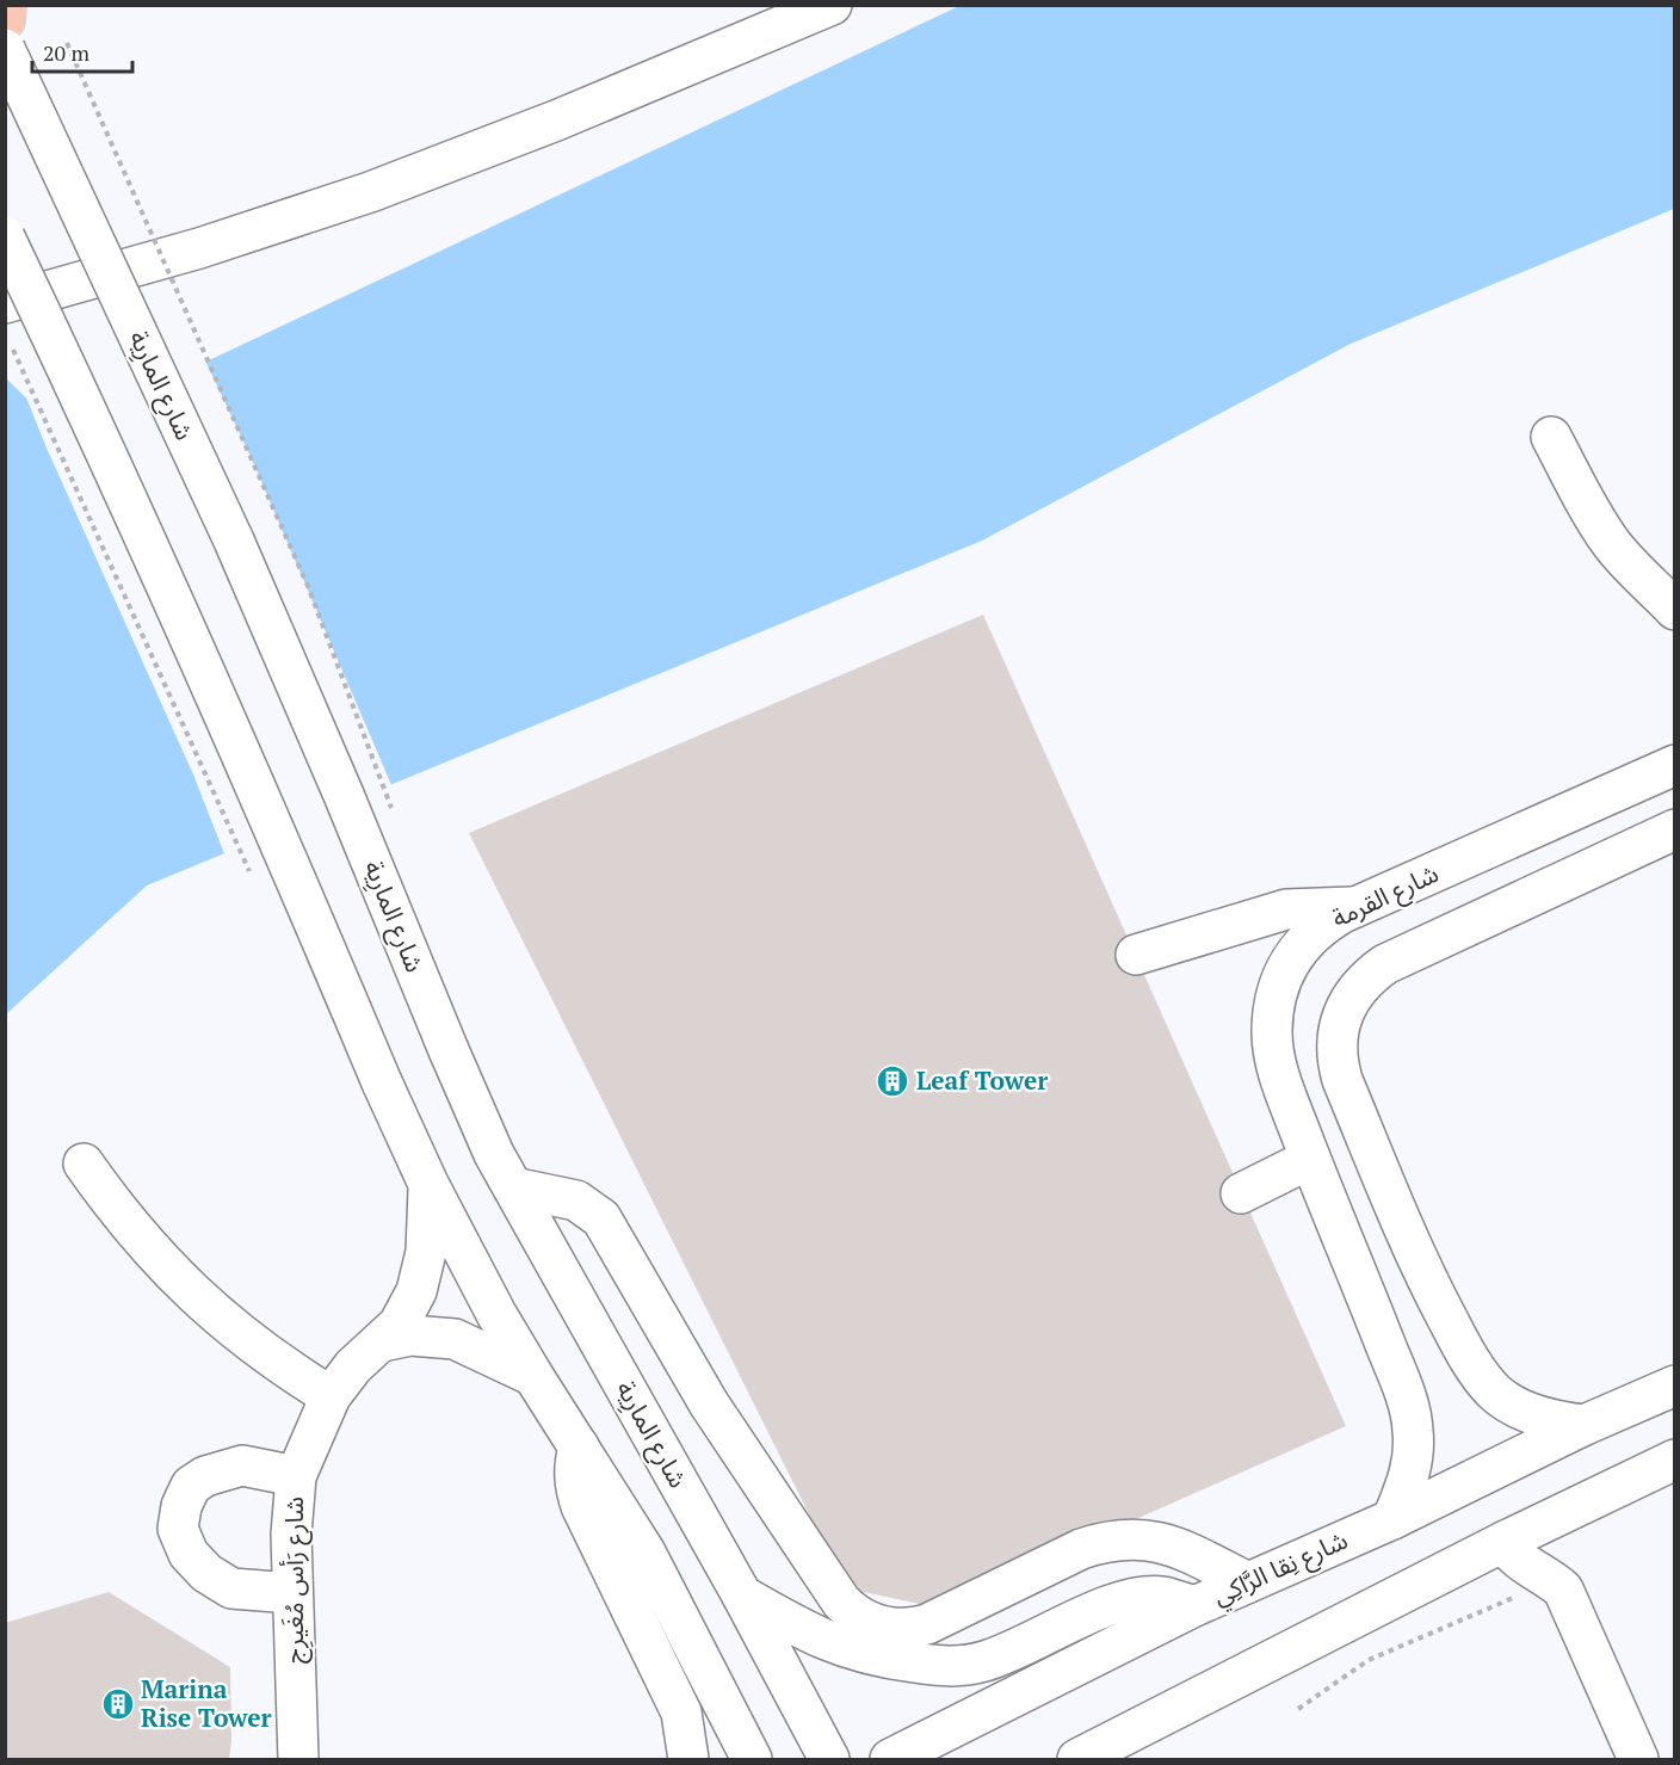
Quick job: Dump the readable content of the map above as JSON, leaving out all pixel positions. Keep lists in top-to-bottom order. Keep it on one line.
{"streets":{"street":["شارع المارِية","شارع القرمة","شارع نِقا الرَّاكِي","شارع رَأس مُغَيرِج"]},"crossings":[["شارع القرمة","شارع نِقا الرَّاكِي"]],"places":{"building":["Leaf Tower","Marina Rise Tower"]},"scale_bar":"20 m"}
